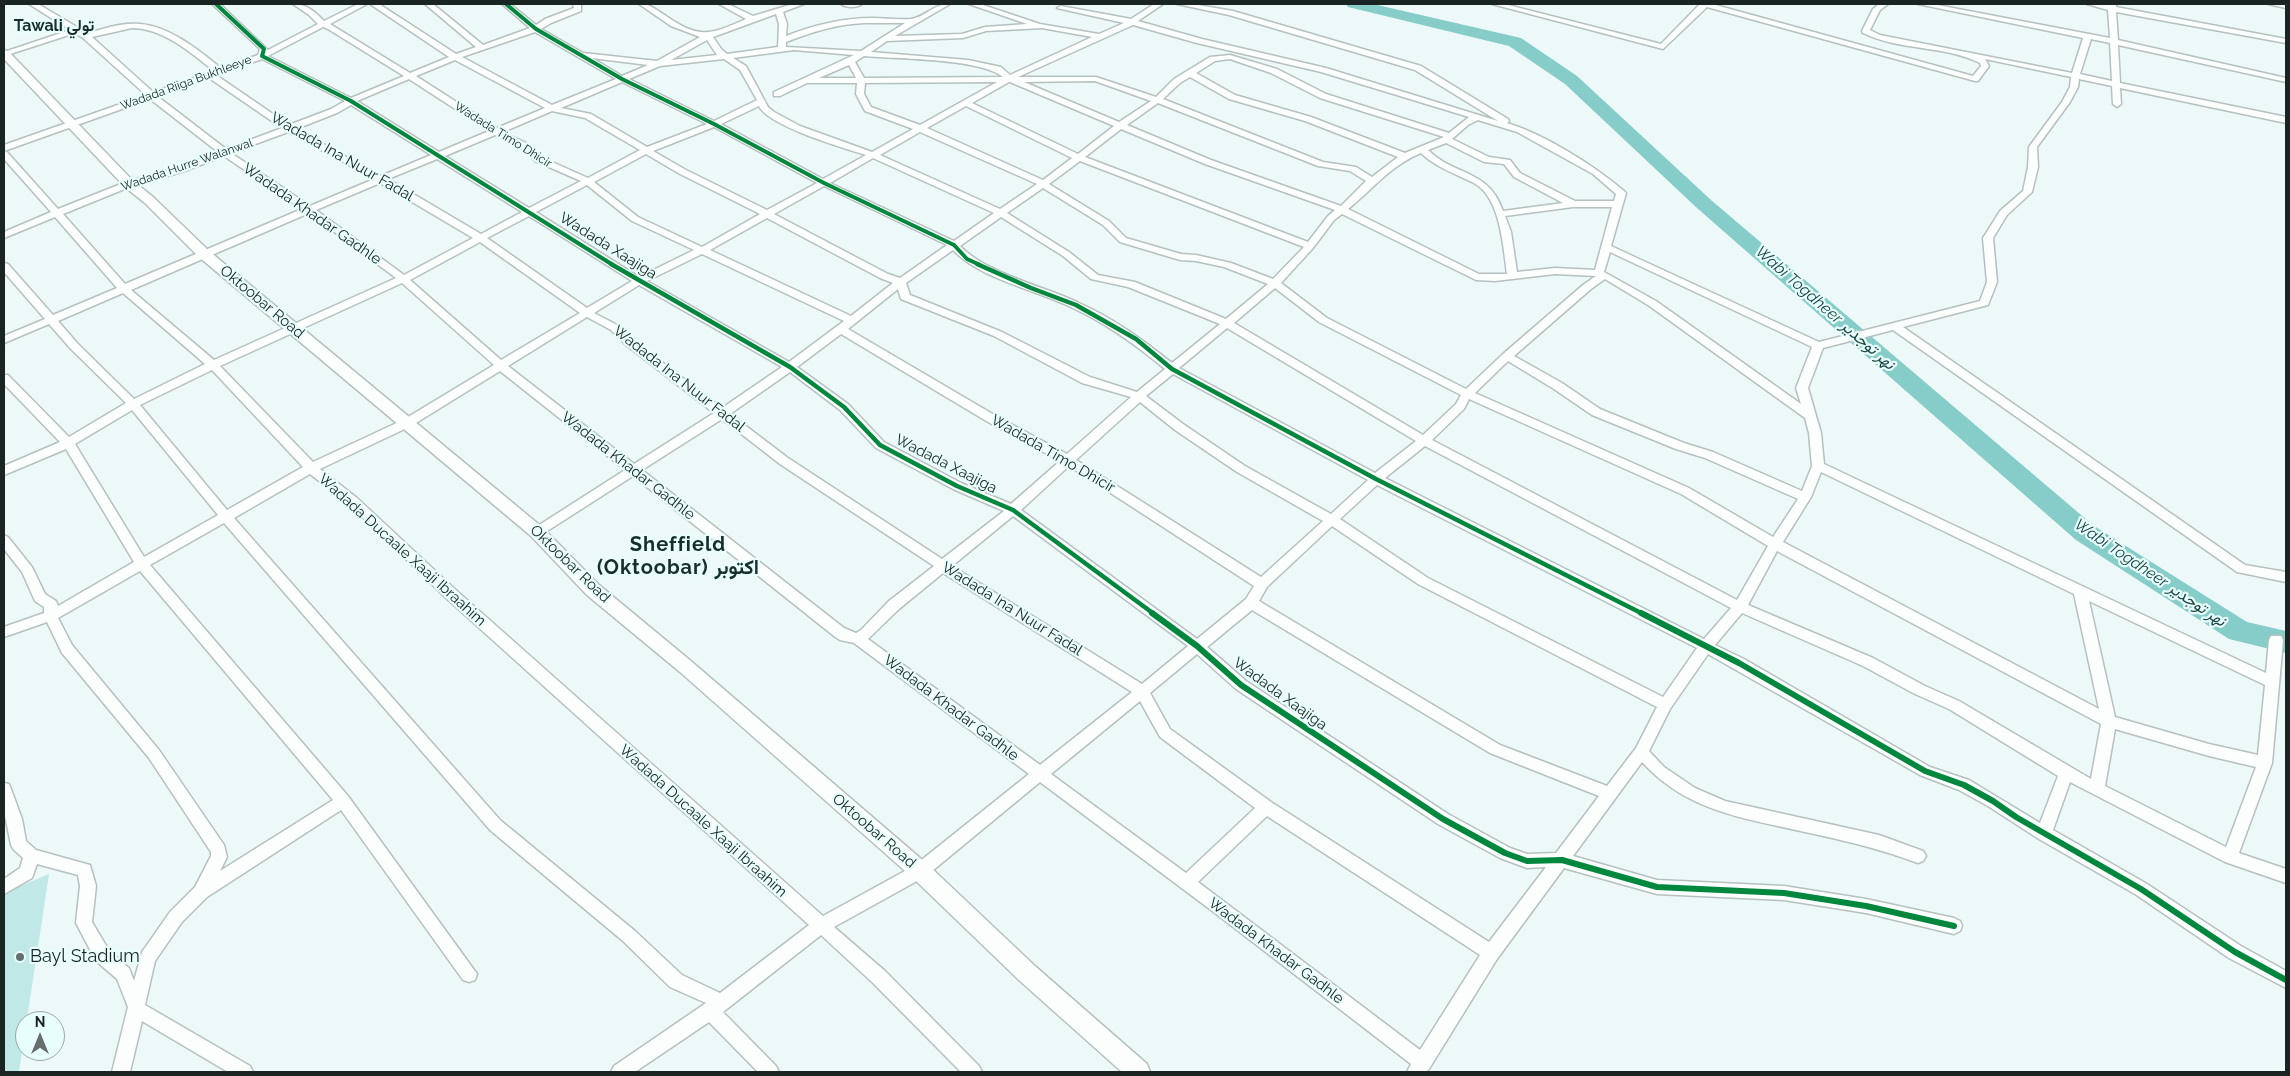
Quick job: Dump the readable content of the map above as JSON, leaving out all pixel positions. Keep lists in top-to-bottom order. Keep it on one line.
{"streets":{"street":["Wadada Riiga Bukhleeye","Wadada Timo Dhicir","Wadada Ina Nuur Fadal","Wadada Hurre Walanwal","Wadada Khadar Gadhle","Wadada Xaajiga","Oktoobar Road","Wadada Ducaale Xaaji Ibraahim"]},"crossings":[["Wadada Riiga Bukhleeye","Wadada Timo Dhicir"],["Wadada Riiga Bukhleeye","Wadada Ina Nuur Fadal"],["Wadada Riiga Bukhleeye","Wadada Khadar Gadhle"],["Wadada Riiga Bukhleeye","Wadada Xaajiga"],["Wadada Riiga Bukhleeye","Oktoobar Road"],["Wadada Timo Dhicir","Wadada Hurre Walanwal"],["Wadada Ina Nuur Fadal","Wadada Hurre Walanwal"],["Wadada Hurre Walanwal","Wadada Khadar Gadhle"],["Wadada Hurre Walanwal","Wadada Xaajiga"],["Wadada Hurre Walanwal","Oktoobar Road"],["Wadada Hurre Walanwal","Wadada Ducaale Xaaji Ibraahim"]],"districts":["Tawali تولي","Sheffield (Oktoobar) اكتوبر"],"water":["Wabi Togdheer نهر توجدير"],"places":["Bayl Stadium"],"north":"top"}
